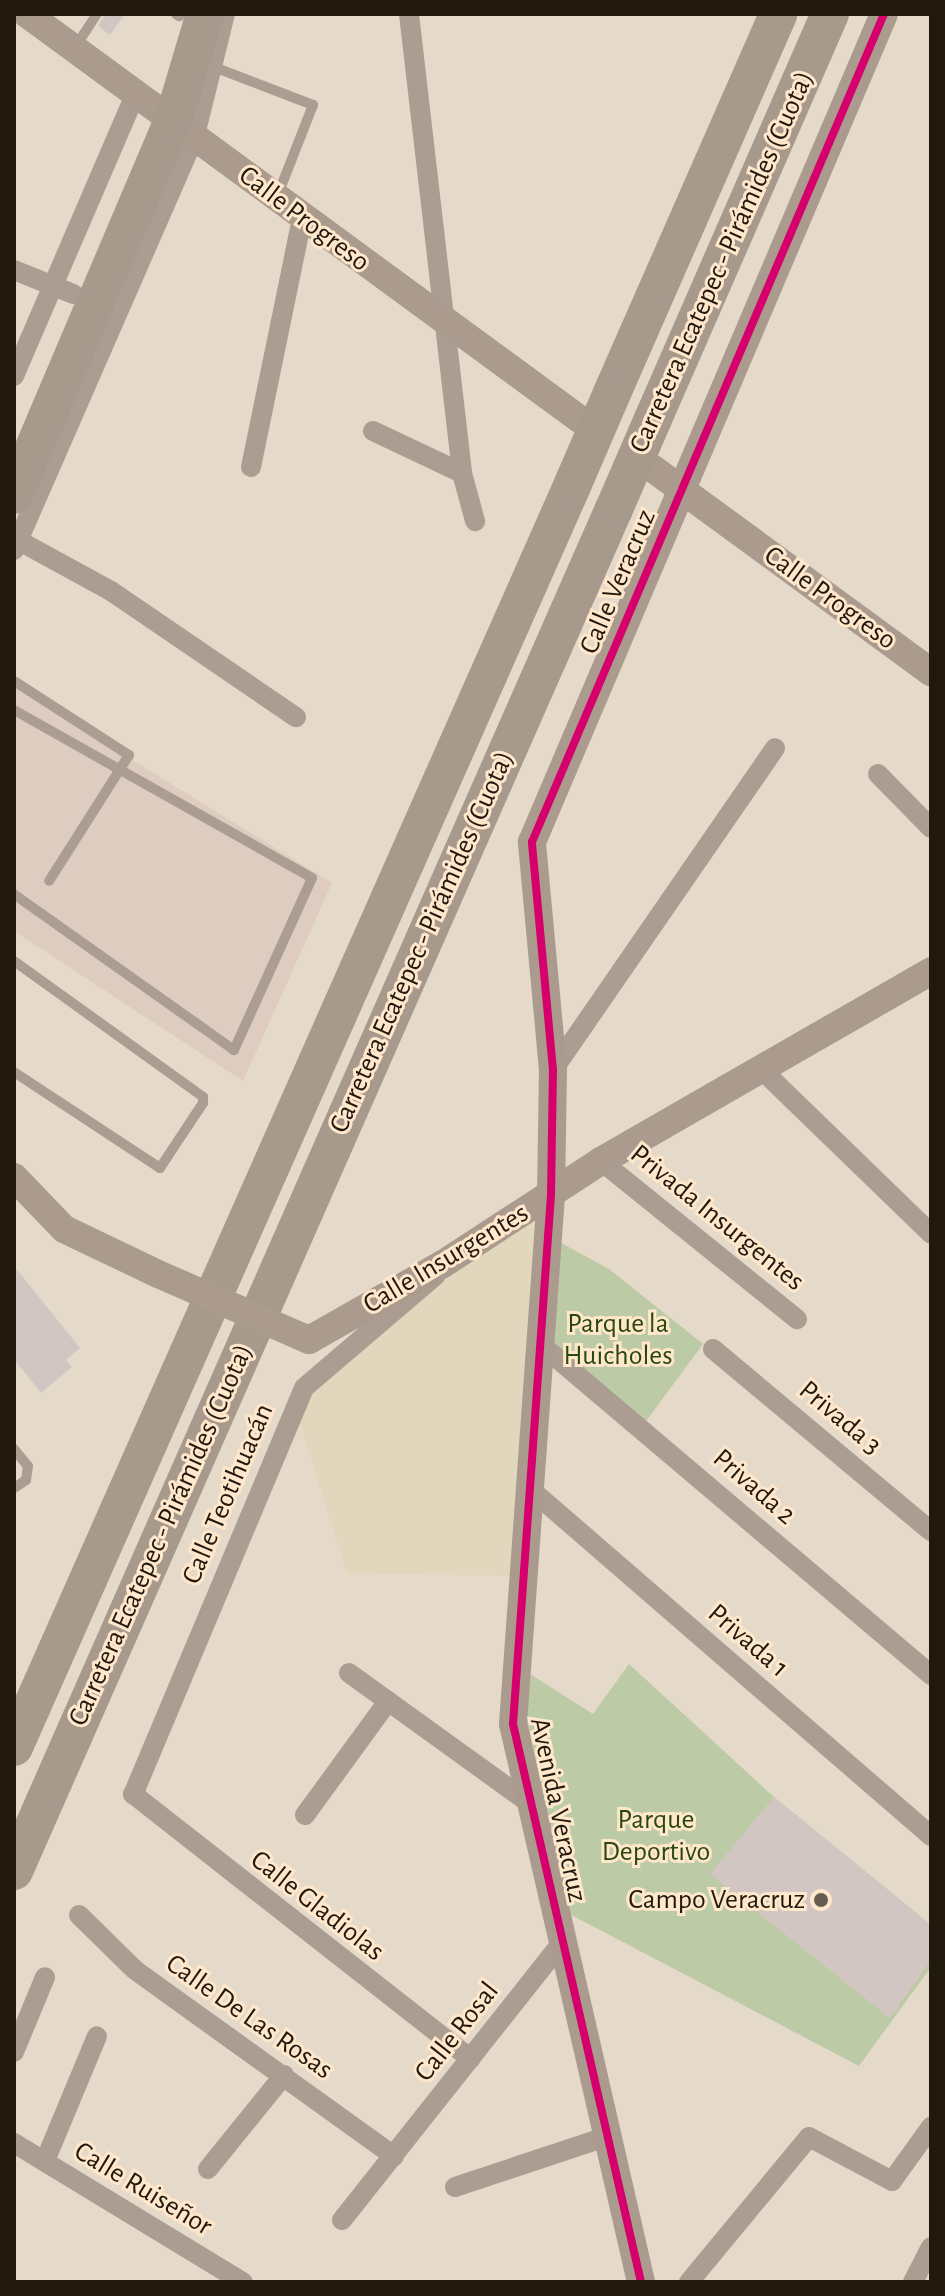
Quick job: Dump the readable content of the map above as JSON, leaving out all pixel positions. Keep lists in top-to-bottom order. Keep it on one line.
{"streets":{"highway":["Carretera Ecatepec - Pirámides (Cuota)"],"street":["Calle Progreso","Calle Veracruz","Privada Insurgentes","Calle Insurgentes","Privada 3","Privada 2","Calle Teotihuacán","Privada 1","Avenida Veracruz","Calle Gladiolas","Calle De Las Rosas","Calle Rosal","Calle Ruiseñor"]},"crossings":[["Calle Progreso","Calle Veracruz"],["Calle Veracruz","Calle Insurgentes"],["Calle Veracruz","Avenida Veracruz"],["Privada Insurgentes","Calle Insurgentes"],["Calle Insurgentes","Calle Teotihuacán"],["Calle Insurgentes","Avenida Veracruz"],["Privada 2","Avenida Veracruz"],["Calle Teotihuacán","Calle Gladiolas"],["Privada 1","Avenida Veracruz"],["Avenida Veracruz","Calle Rosal"],["Calle Gladiolas","Calle Rosal"],["Calle De Las Rosas","Calle Rosal"]],"parks":["Parque la Huicholes","Parque Deportivo"],"places":["Campo Veracruz"]}
